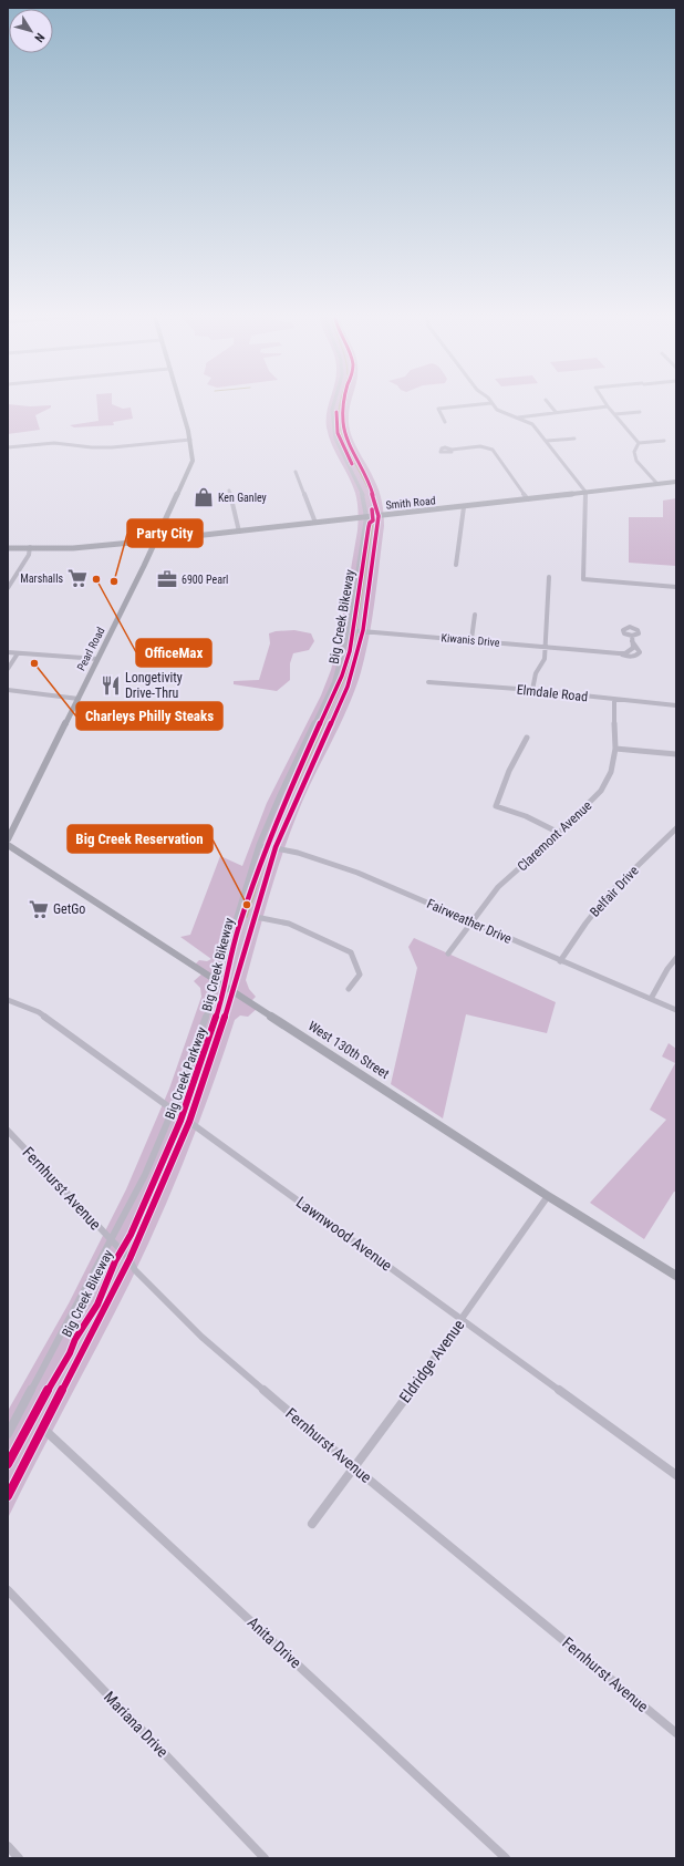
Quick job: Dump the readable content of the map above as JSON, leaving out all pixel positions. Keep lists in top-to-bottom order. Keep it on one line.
{"streets":{"main road":["Smith Road","Pearl Road","West 130th Street"],"street":["Kiwanis Drive","Elmdale Road","Claremont Avenue","Belfair Drive","Fairweather Drive","Big Creek Parkway","Fernhurst Avenue","Lawnwood Avenue","Eldridge Avenue","Anita Drive","Mariana Drive"],"cycle path":["Big Creek Bikeway"]},"crossings":[["Smith Road","Pearl Road"],["Smith Road","Big Creek Parkway"],["Kiwanis Drive","Big Creek Parkway"],["Elmdale Road","Claremont Avenue"],["Claremont Avenue","Fairweather Drive"],["Belfair Drive","Fairweather Drive"],["Fairweather Drive","Big Creek Parkway"],["West 130th Street","Big Creek Parkway"],["West 130th Street","Eldridge Avenue"],["Big Creek Parkway","Fernhurst Avenue"],["Big Creek Parkway","Lawnwood Avenue"],["Big Creek Parkway","Anita Drive"],["Fernhurst Avenue","Eldridge Avenue"],["Lawnwood Avenue","Eldridge Avenue"]],"places":{"shop":["Ken Ganley"],"supermarket":["Marshalls","GetGo"],"other":["OfficeMax","Party City","Charleys Philly Steaks","Big Creek Reservation"],"office":["6900 Pearl"],"restaurant":["Longetivity Drive-Thru"]},"north":"bottom right"}
